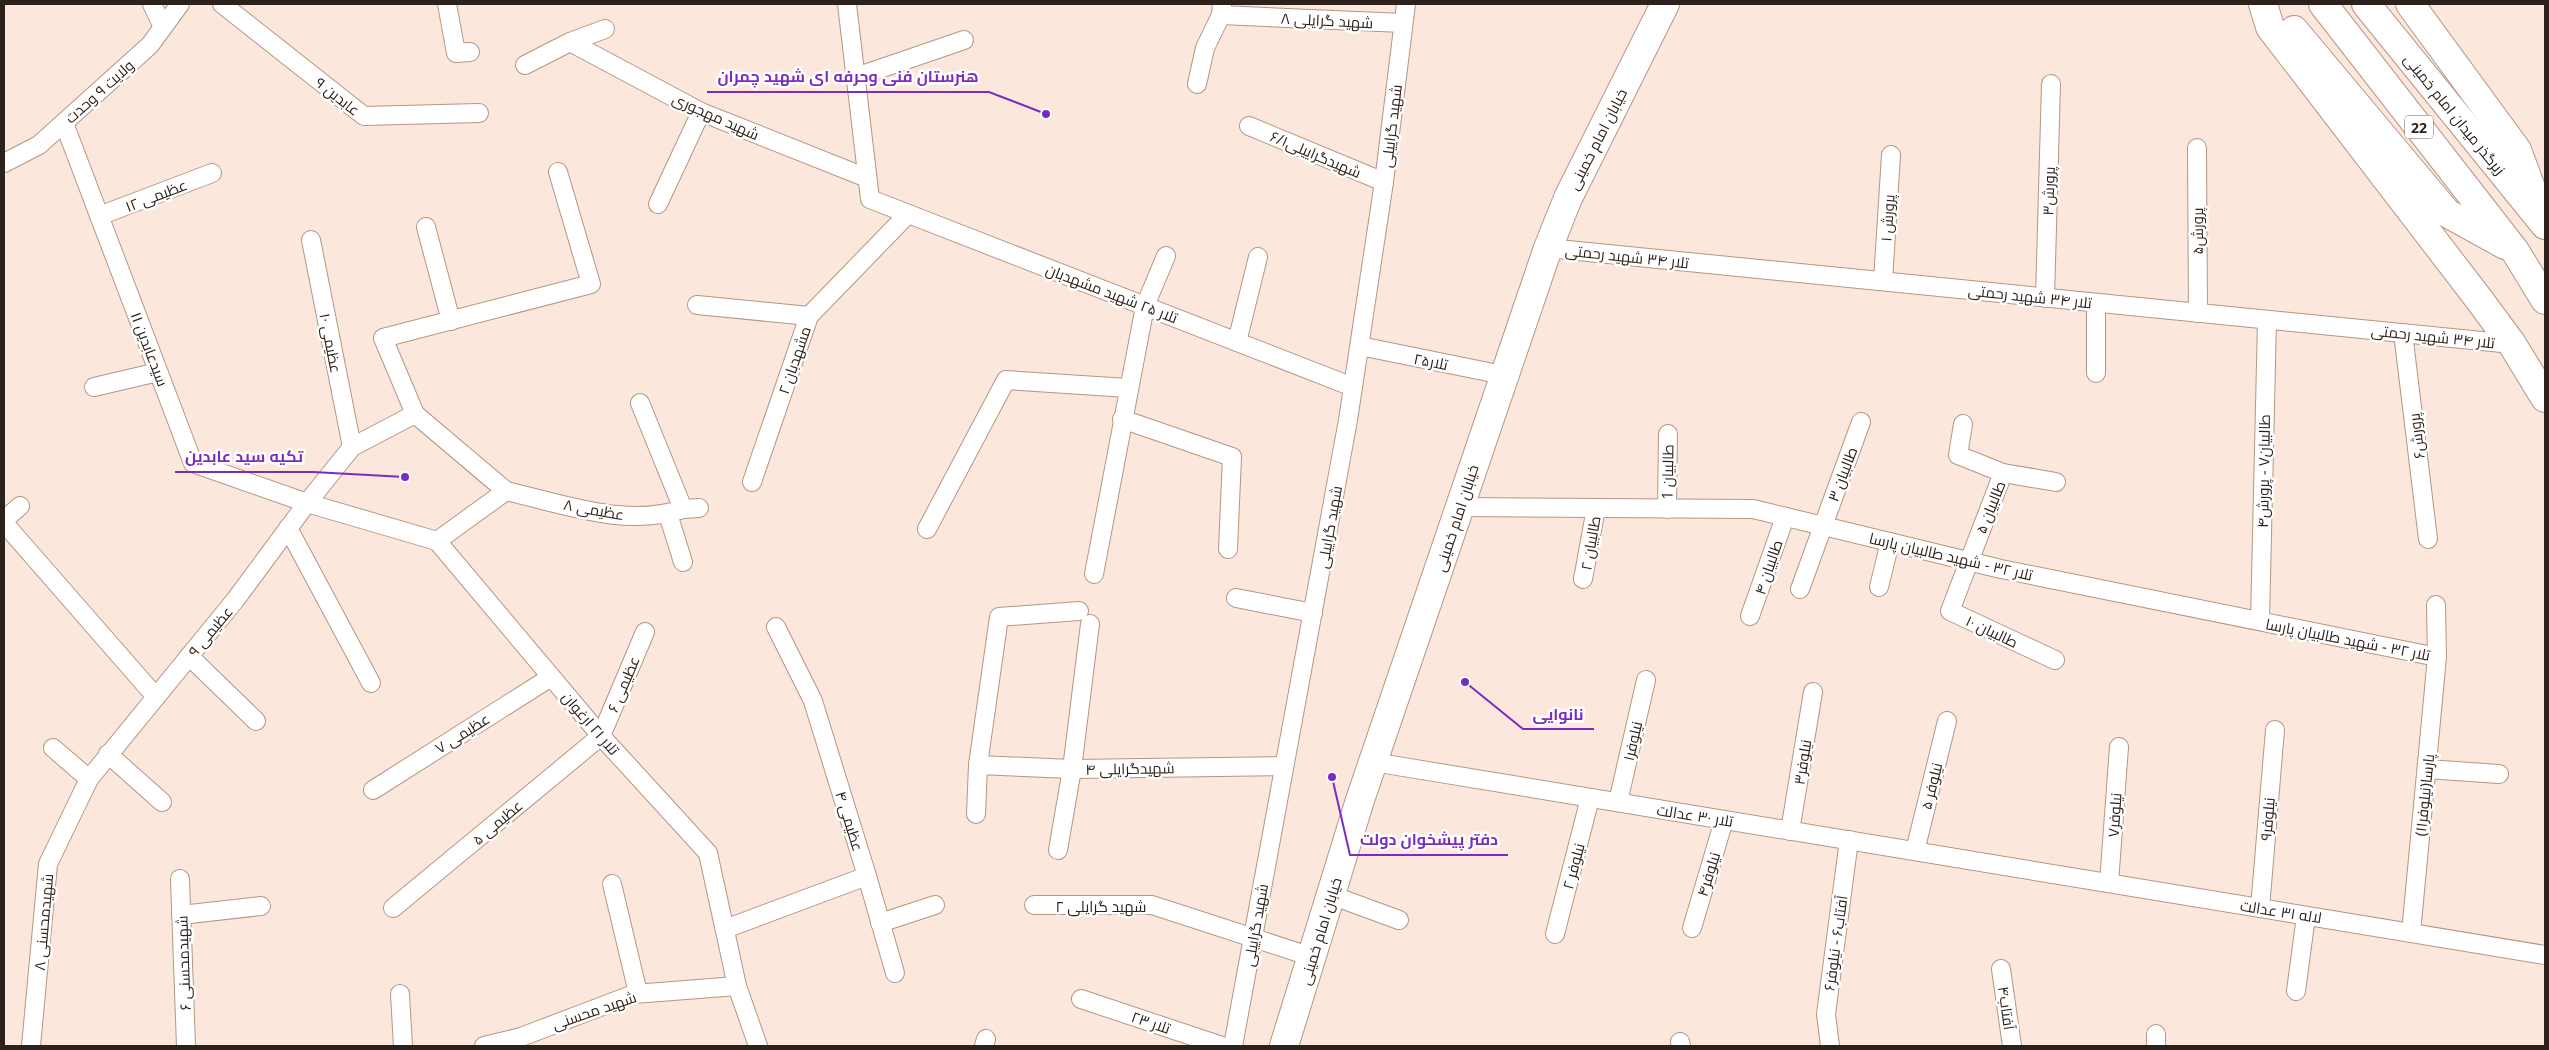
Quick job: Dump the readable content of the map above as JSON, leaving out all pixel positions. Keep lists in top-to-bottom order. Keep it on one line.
{"streets":{"main road":["زیرگذر میدان امام خمینی","22","خیابان امام خمینی"],"street":["شهید گرایلی ۸","ولایت ۹ وحدت","عابدین ۹","شهید مهجوری","شهید گراییلی","شهیدگراییلی۶/۱","پرورش۳","عظیمی ۱۲","پرورش ۱","پرورش۵","تلار ۳۴ شهید رحمتی","تلار ۲۵ شهید مشهدبان","عظیمی ۱۰","سیدعابدین ۱۱","مشهدبان ۲","تلار۲۵","پرورش۶","طالبیان۷ - پرورش۴","طالبیان 1","طالبیان ۳","طالبیان ۵","عظیمی ۸","طالبیان ۲","تلار ۳۲ - شهید طالبیان پارسا","طالبیان ۴","عظیمی ۹","طالبیان ۱۰","عظیمی ۶","تلار ۲۱ ارغوان","عظیمی ۷","نیلوفر۱","نیلوفر۳","شهیدگرایلی ۴","نیلوفر ۵","پارسا(نیلوفر۱۱)","تلار ۳۰ عدالت","نیلوفر۷","نیلوفر۹","عظیمی ۴","عظیمی ۵","نیلوفر ۲","نیلوفر۴","شهید گرایلی ۲","لاله ۳۱ عدالت","شهیدمحسنی ۸","آفتاب۶ - نیلوفر۶","شهیدمحسنی ۶","آفتاب۴","شهید محسنی","تلار ۲۳"]},"crossings":[["شهید گرایلی ۸","شهید گراییلی"],["ولایت ۹ وحدت","سیدعابدین ۱۱"],["شهید مهجوری","تلار ۲۵ شهید مشهدبان"],["شهید گراییلی","شهیدگراییلی۶/۱"],["شهید گراییلی","تلار ۲۵ شهید مشهدبان"],["شهید گراییلی","تلار۲۵"],["شهید گراییلی","شهیدگرایلی ۴"],["شهید گراییلی","شهید گرایلی ۲"],["خیابان امام خمینی","تلار ۳۴ شهید رحمتی"],["خیابان امام خمینی","تلار۲۵"],["خیابان امام خمینی","تلار ۳۲ - شهید طالبیان پارسا"],["خیابان امام خمینی","تلار ۳۰ عدالت"],["خیابان امام خمینی","شهید گرایلی ۲"],["پرورش۳","تلار ۳۴ شهید رحمتی"],["عظیمی ۱۲","سیدعابدین ۱۱"],["پرورش ۱","تلار ۳۴ شهید رحمتی"],["پرورش۵","تلار ۳۴ شهید رحمتی"],["تلار ۳۴ شهید رحمتی","پرورش۶"],["تلار ۳۴ شهید رحمتی","طالبیان۷ - پرورش۴"],["تلار ۲۵ شهید مشهدبان","مشهدبان ۲"],["سیدعابدین ۱۱","عظیمی ۹"],["طالبیان۷ - پرورش۴","تلار ۳۲ - شهید طالبیان پارسا"],["طالبیان 1","تلار ۳۲ - شهید طالبیان پارسا"],["طالبیان ۳","تلار ۳۲ - شهید طالبیان پارسا"],["طالبیان ۵","تلار ۳۲ - شهید طالبیان پارسا"],["طالبیان ۵","طالبیان ۱۰"],["طالبیان ۲","تلار ۳۲ - شهید طالبیان پارسا"],["تلار ۳۲ - شهید طالبیان پارسا","طالبیان ۴"],["تلار ۳۲ - شهید طالبیان پارسا","طالبیان ۱۰"],["تلار ۳۲ - شهید طالبیان پارسا","پارسا(نیلوفر۱۱)"],["عظیمی ۹","شهیدمحسنی ۸"],["عظیمی ۶","تلار ۲۱ ارغوان"],["عظیمی ۶","عظیمی ۵"],["تلار ۲۱ ارغوان","عظیمی ۷"],["تلار ۲۱ ارغوان","عظیمی ۵"],["تلار ۲۱ ارغوان","شهید محسنی"],["نیلوفر۱","تلار ۳۰ عدالت"],["نیلوفر۳","تلار ۳۰ عدالت"],["نیلوفر ۵","تلار ۳۰ عدالت"],["پارسا(نیلوفر۱۱)","لاله ۳۱ عدالت"],["تلار ۳۰ عدالت","نیلوفر ۲"],["تلار ۳۰ عدالت","نیلوفر۴"],["تلار ۳۰ عدالت","لاله ۳۱ عدالت"],["تلار ۳۰ عدالت","آفتاب۶ - نیلوفر۶"],["نیلوفر۷","لاله ۳۱ عدالت"],["نیلوفر۹","لاله ۳۱ عدالت"]],"places":["هنرستان فنی وحرفه ای شهید چمران","تکیه سید عابدین","نانوایی","دفتر پیشخوان دولت"]}
